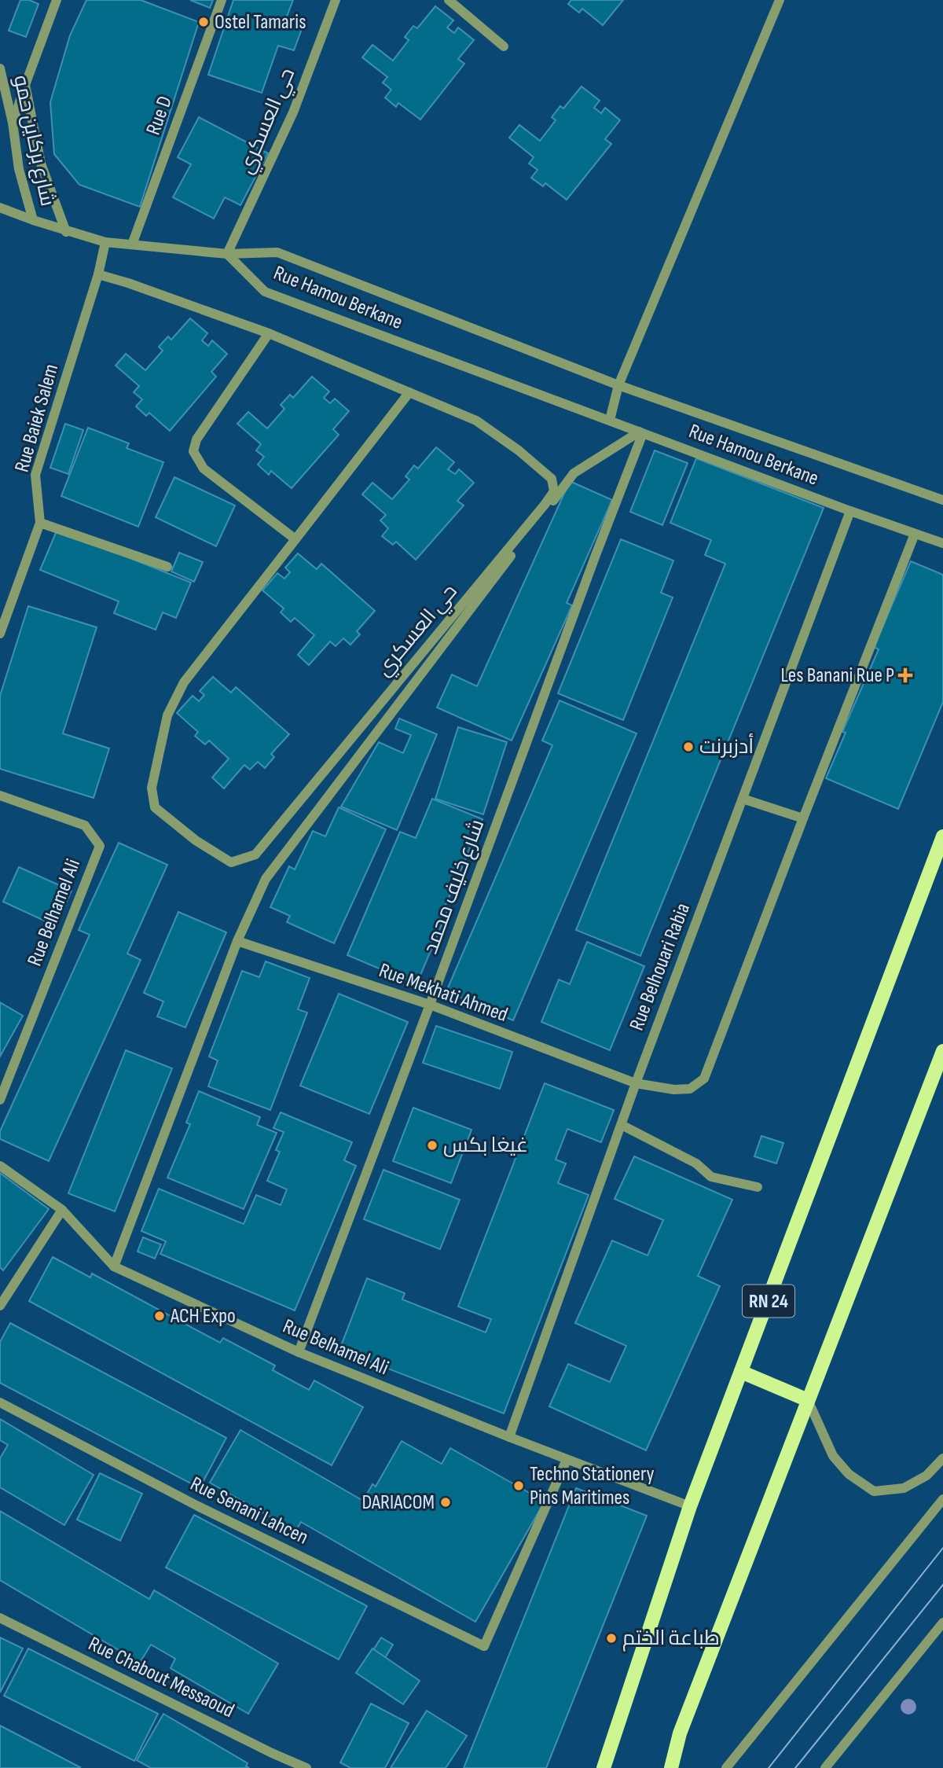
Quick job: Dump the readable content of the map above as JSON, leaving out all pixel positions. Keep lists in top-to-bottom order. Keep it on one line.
{"streets":{"main road":["RN 24"],"street":["Rue D","حي العسكري","شارع بركاين حمو","Rue Hamou Berkane","Rue Baiek Salem","شارع خليف محمد","Rue Belhamel Ali","Rue Belhouari Rabia","Rue Mekhati Ahmed","Rue Senani Lahcen","Rue Chabout Messaoud"]},"crossings":[["Rue D","شارع بركاين حمو"],["حي العسكري","شارع بركاين حمو"],["حي العسكري","Rue Hamou Berkane"],["حي العسكري","Rue Baiek Salem"],["شارع بركاين حمو","Rue Hamou Berkane"],["شارع بركاين حمو","Rue Baiek Salem"],["Rue Hamou Berkane","شارع خليف محمد"],["Rue Hamou Berkane","Rue Belhouari Rabia"],["Rue Hamou Berkane","Rue Mekhati Ahmed"],["شارع خليف محمد","Rue Belhamel Ali"],["شارع خليف محمد","Rue Mekhati Ahmed"],["Rue Belhamel Ali","Rue Belhouari Rabia"],["Rue Belhamel Ali","RN 24"],["Rue Belhamel Ali","Rue Senani Lahcen"],["Rue Belhouari Rabia","Rue Mekhati Ahmed"]],"places":{"other":["Ostel Tamaris","أدزبرنت","غيغا بكس","ACH Expo","Techno Stationery Pins Maritimes","DARIACOM","طباعة الختم"],"health":["Les Banani Rue P"]}}
